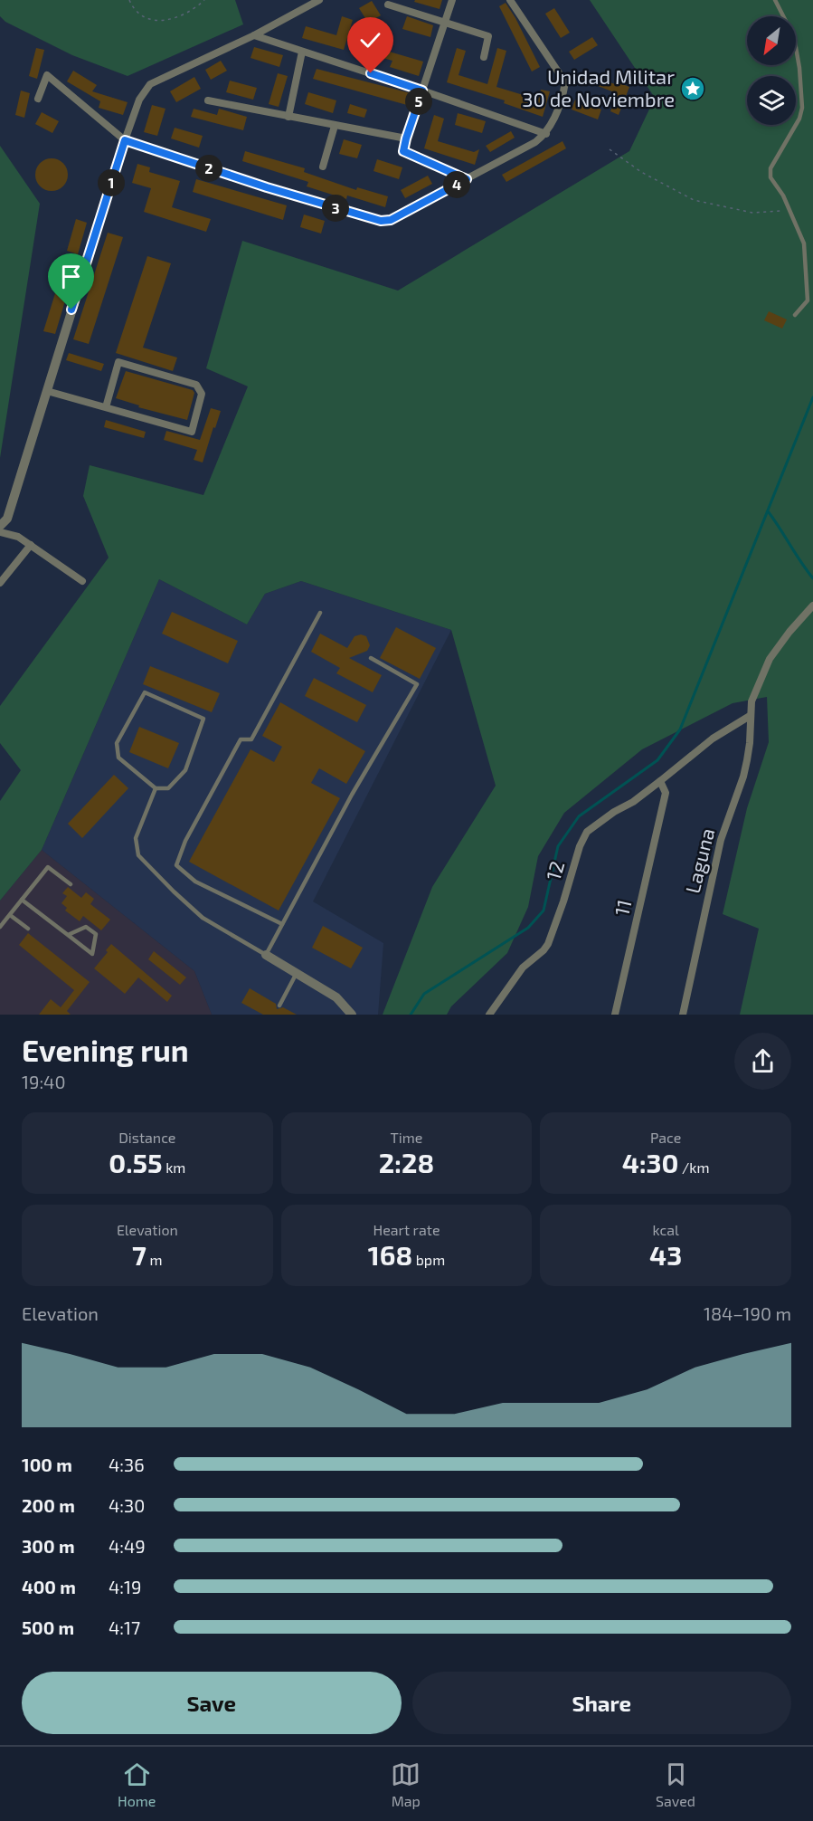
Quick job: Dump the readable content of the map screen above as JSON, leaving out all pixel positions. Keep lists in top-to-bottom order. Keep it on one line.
{"streets":{"street":["Laguna","12","11"]},"crossings":[["Laguna","12"],["12","11"]],"places":{"place":["Unidad Militar 30 de Noviembre"]},"north":"bottom left","page":{"pins":["5","2","1","4","3"],"heading":["Evening run","19:40"],"stats":[["Distance","0.55 km"],["Time","2:28"],["Pace","4:30 /km"],["Elevation","7 m"],["Heart rate","168 bpm"],["kcal","43"]],"chart":["Elevation","184–190 m"],"list":[{"name":"100 m","note":"4:36"},{"name":"200 m","note":"4:30"},{"name":"300 m","note":"4:49"},{"name":"400 m","note":"4:19"},{"name":"500 m","note":"4:17"}],"buttons":["Save","Share"],"tabs":["Home","Map","Saved"]}}
